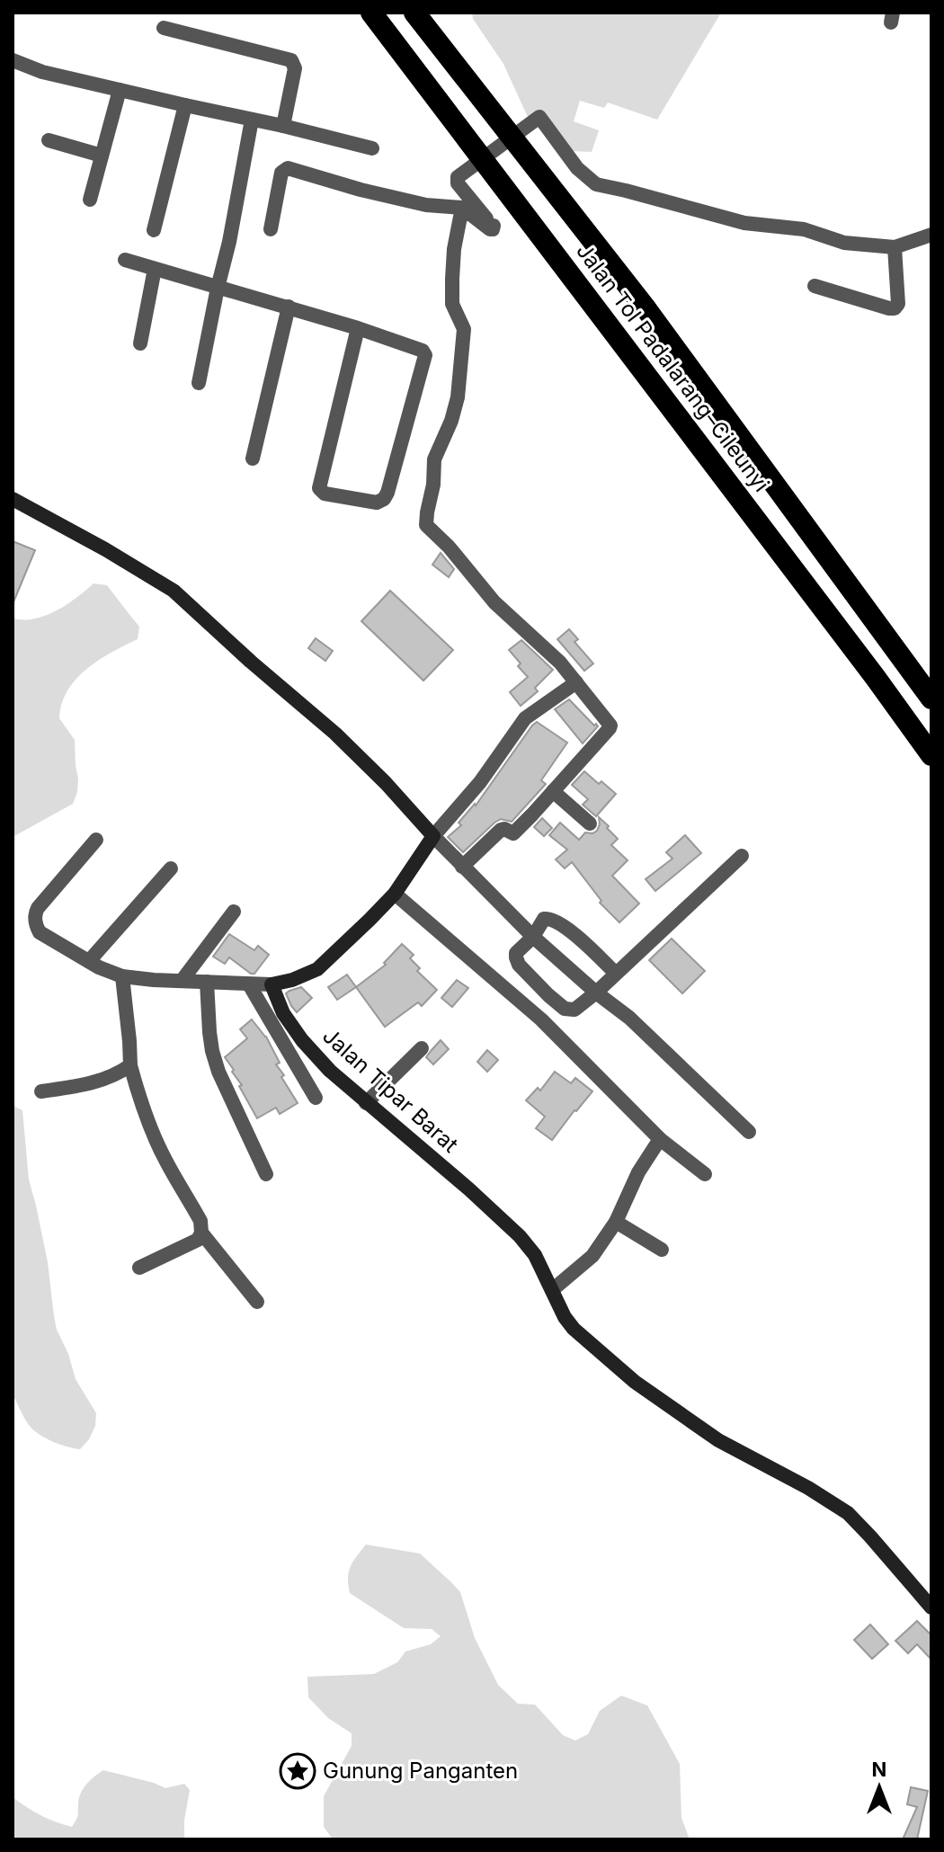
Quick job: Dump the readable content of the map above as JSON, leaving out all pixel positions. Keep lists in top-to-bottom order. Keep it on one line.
{"streets":{"highway":["Jalan Tol Padalarang–Cileunyi"],"street":["Jalan Tipar Barat"]},"places":{"place":["Gunung Panganten"]},"north":"top"}
